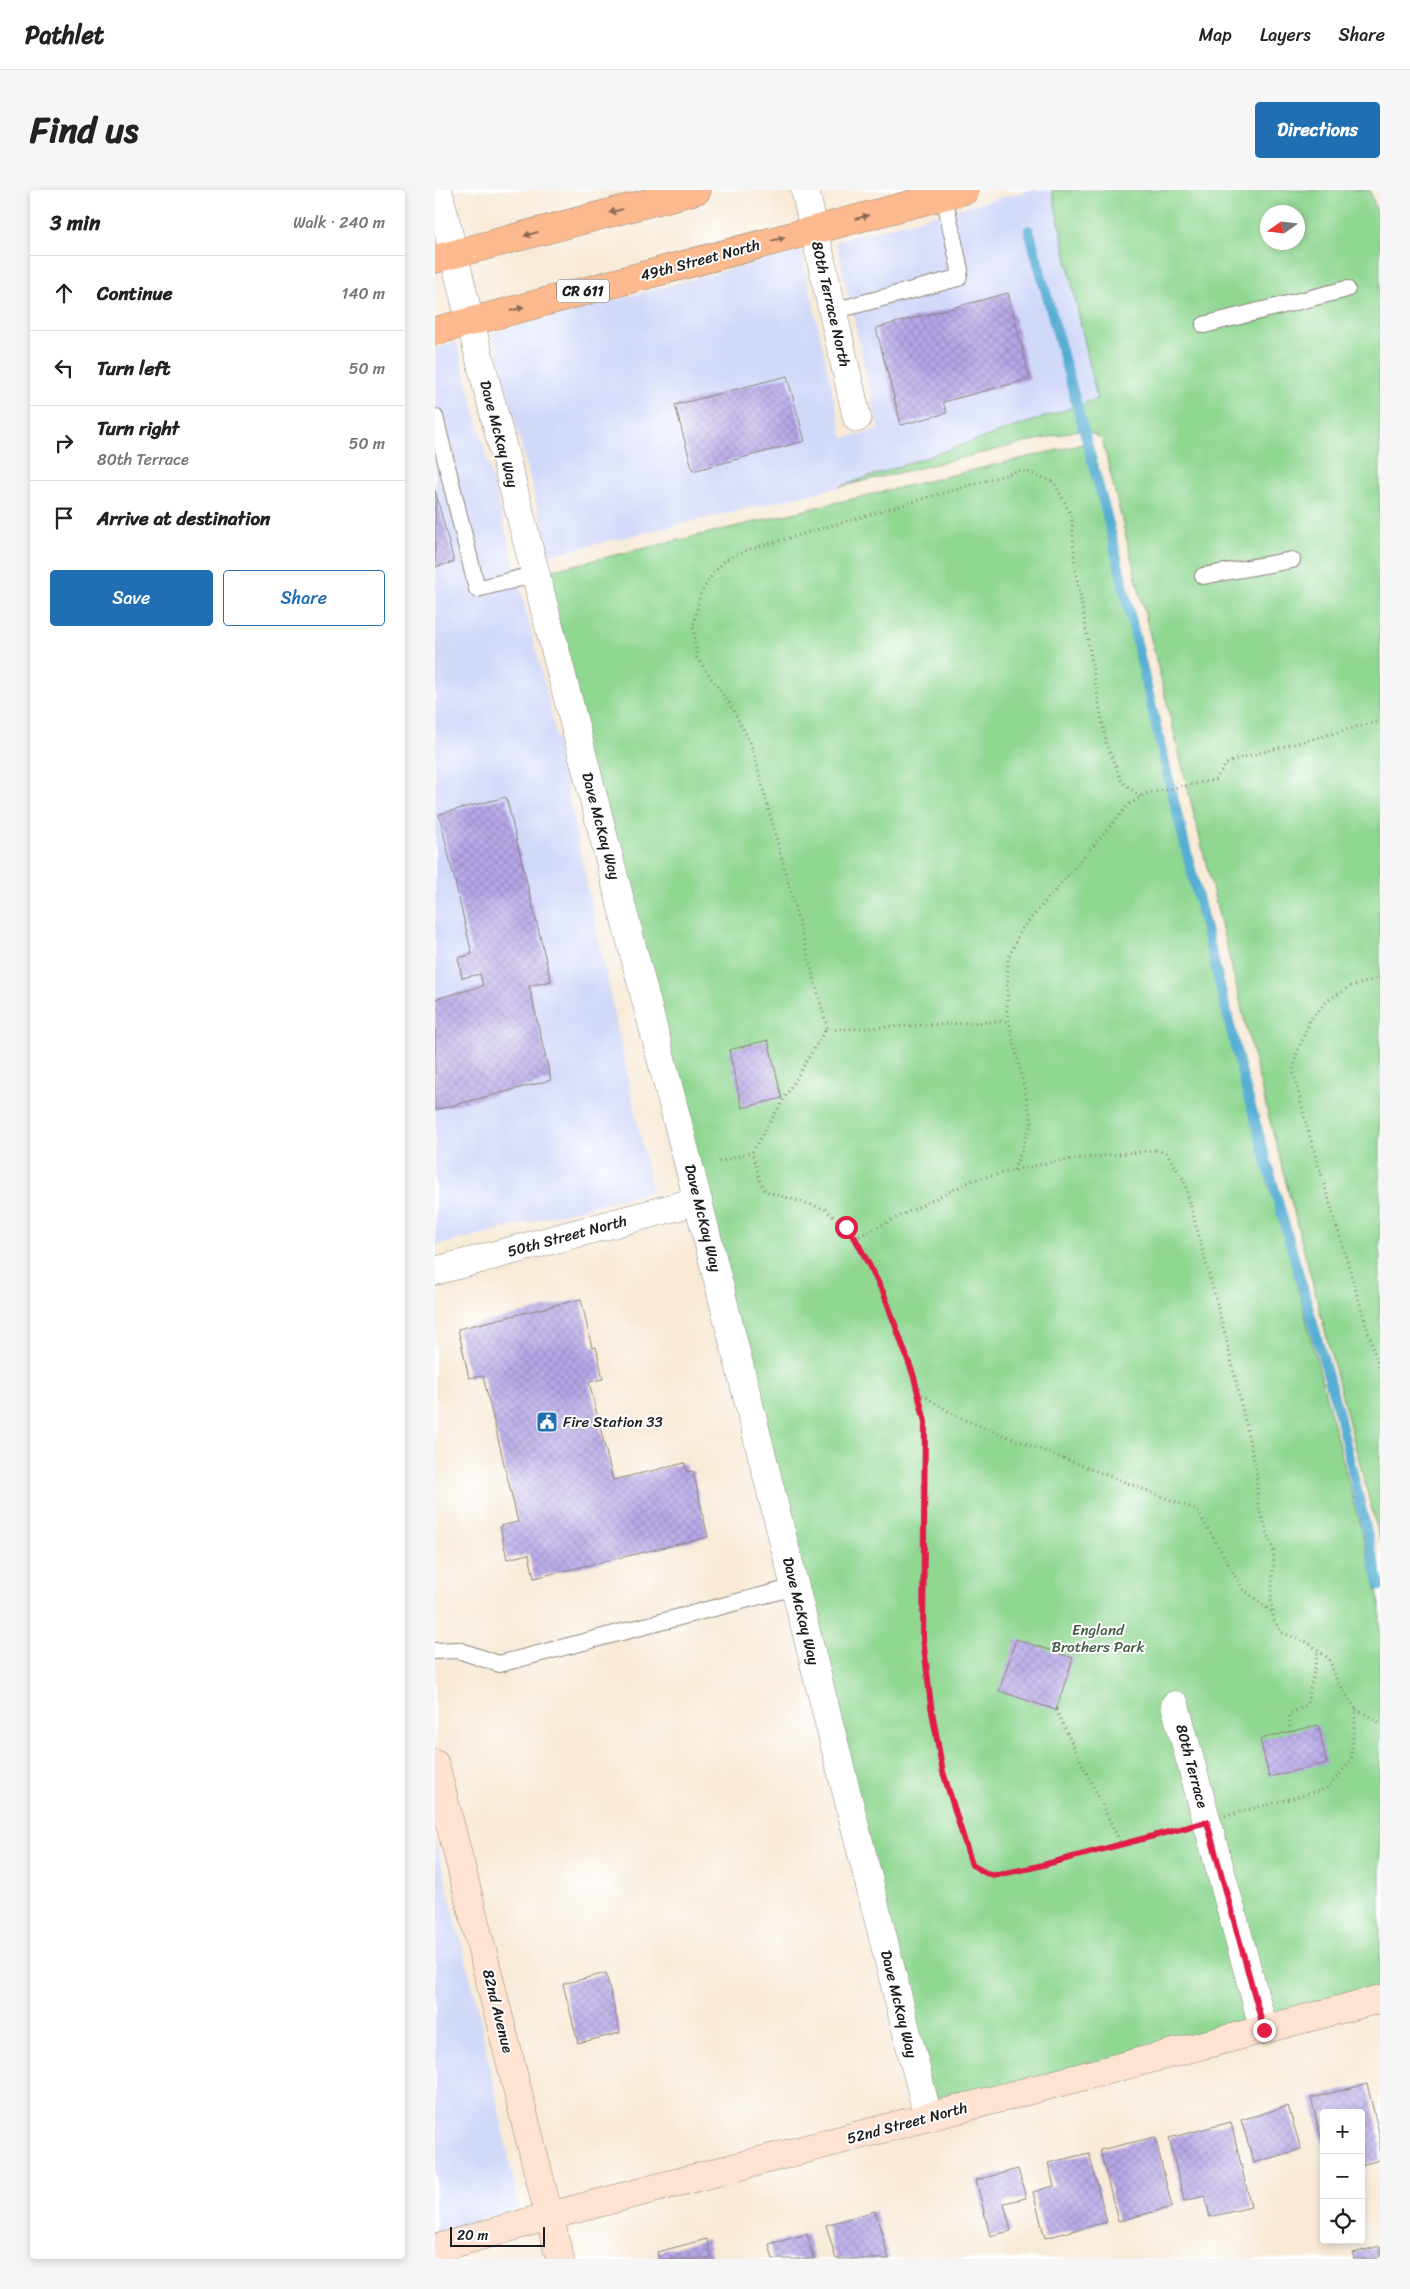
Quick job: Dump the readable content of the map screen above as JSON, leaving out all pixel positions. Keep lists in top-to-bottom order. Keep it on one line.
{"streets":{"main road":["49th Street North","CR 611"],"street":["80th Terrace North","Dave McKay Way","50th Street North","80th Terrace","82nd Avenue","52nd Street North"]},"crossings":[["49th Street North","80th Terrace North"],["49th Street North","Dave McKay Way"],["Dave McKay Way","50th Street North"],["Dave McKay Way","52nd Street North"],["80th Terrace","52nd Street North"],["82nd Avenue","52nd Street North"]],"parks":["England Brothers Park"],"places":{"public building":["Fire Station 33"]},"scale_bar":"20 m","north":"left","page":{"header":"Pathlet","nav":["Map","Layers","Share"],"title":"Find us","buttons":["Directions",["Save","Share"]],"heading":["3 min","Walk · 240 m"],"list":[["Continue","140 m"],["Turn left","50 m"],["Turn right","80th Terrace","50 m"],"Arrive at destination"],"map_buttons":["+","−"],"scale":"20 m"}}
